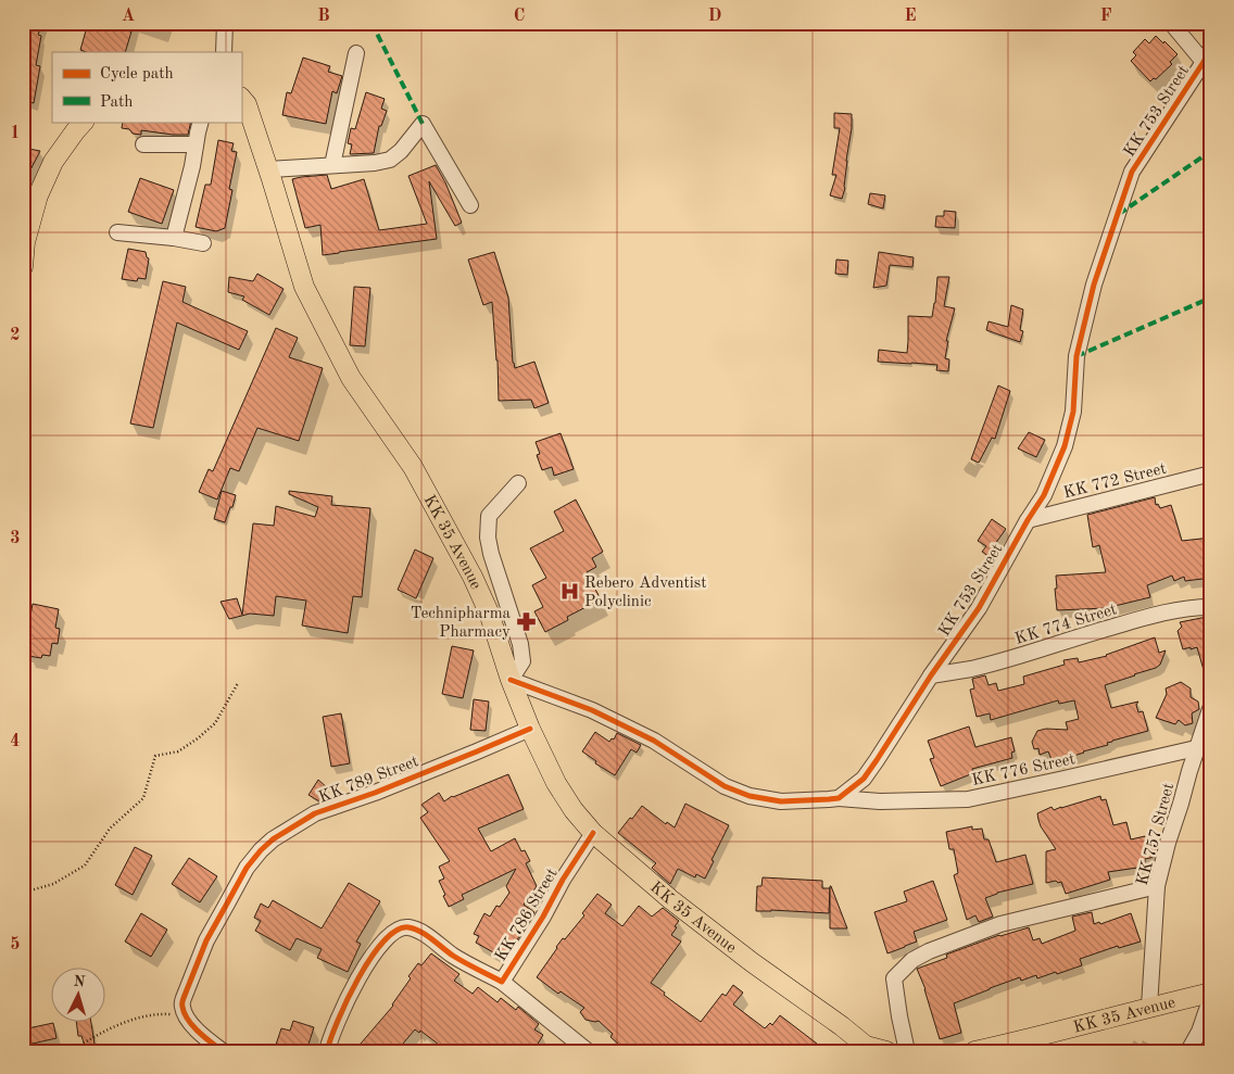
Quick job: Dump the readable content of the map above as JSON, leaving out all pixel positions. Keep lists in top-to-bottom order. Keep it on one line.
{"streets":{"main road":["KK 35 Avenue"],"street":["KK 753 Street","KK 772 Street","KK 774 Street","KK 776 Street","KK 789 Street","KK 757 Street","KK 786 Street"]},"crossings":[["KK 753 Street","KK 772 Street"],["KK 753 Street","KK 774 Street"],["KK 753 Street","KK 776 Street"],["KK 35 Avenue","KK 789 Street"],["KK 35 Avenue","KK 757 Street"],["KK 35 Avenue","KK 786 Street"],["KK 776 Street","KK 757 Street"]],"places":{"hospital":["Rebero Adventist Polyclinic"],"pharmacy":["Technipharma Pharmacy"]},"legend":["Cycle path","Path"],"north":"top","grid":{"columns":["A","B","C","D","E","F"],"rows":["1","2","3","4","5"]}}
